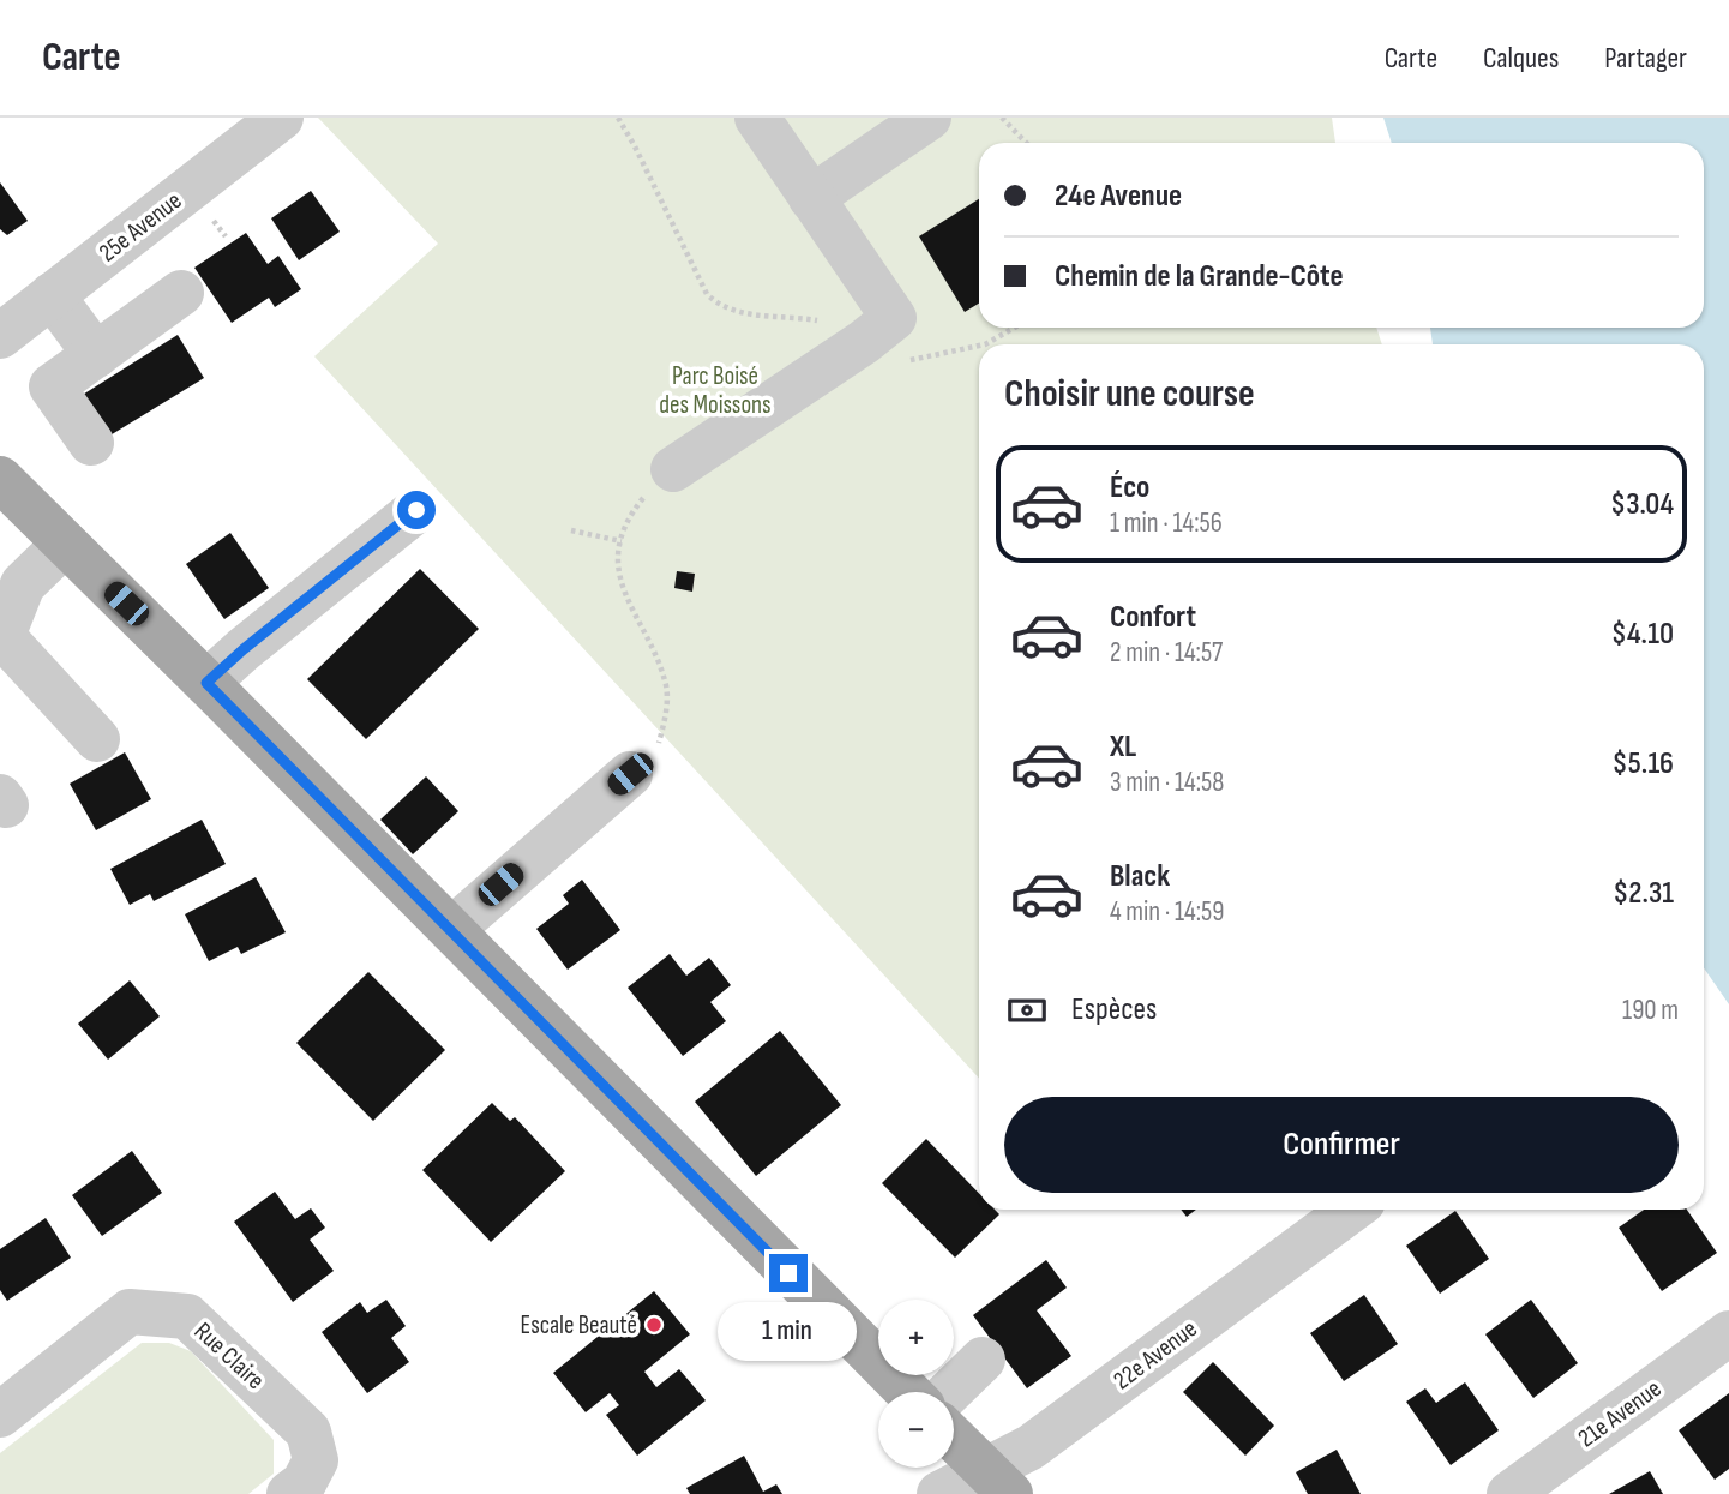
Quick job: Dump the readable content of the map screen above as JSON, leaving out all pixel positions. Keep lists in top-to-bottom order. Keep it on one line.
{"streets":{"street":["25e Avenue","22e Avenue","Rue Claire","21e Avenue"]},"parks":["Parc Boisé des Moissons"],"places":["Escale Beauté"],"page":{"header":"Carte","nav":["Carte","Calques","Partager"],"banner":["24e Avenue","Chemin de la Grande-Côte"],"heading":"Choisir une course","list":[{"name":"Éco","note":"1 min · 14:56","value":"$3.04"},{"name":"Confort","note":"2 min · 14:57","value":"$4.10"},{"name":"XL","note":"3 min · 14:58","value":"$5.16"},{"name":"Black","note":"4 min · 14:59","value":"$2.31"}],"pay":["Espèces","190 m"],"buttons":"Confirmer","map_buttons":["+","−"],"bubble":"1 min"}}
